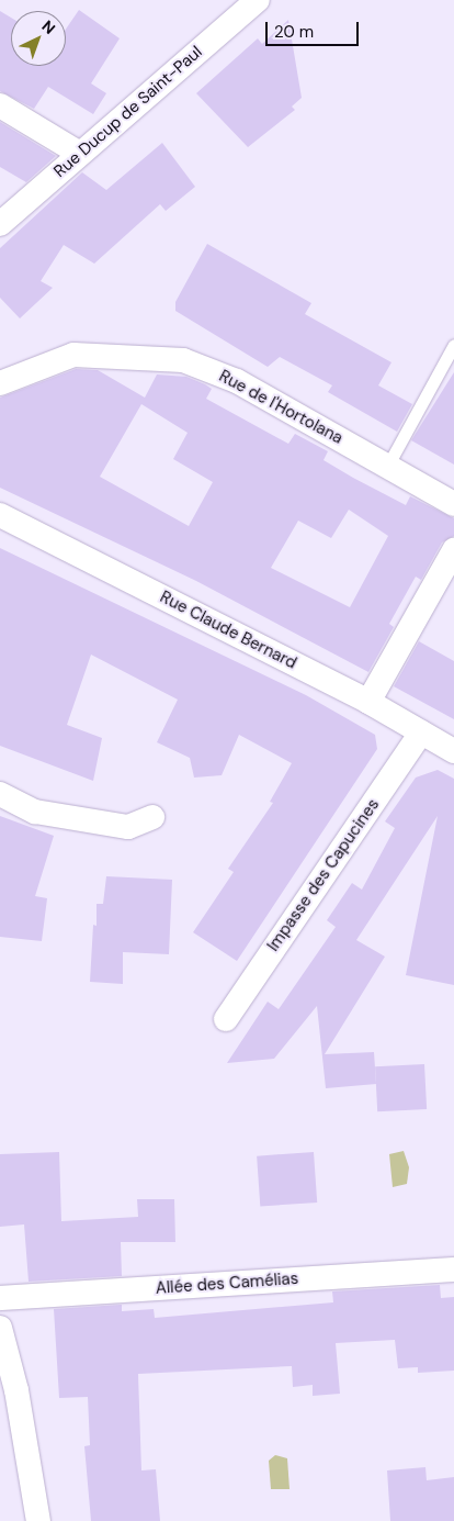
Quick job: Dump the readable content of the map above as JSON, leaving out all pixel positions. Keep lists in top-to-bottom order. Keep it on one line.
{"streets":{"street":["Rue Ducup de Saint-Paul","Rue de l'Hortolana","Rue Claude Bernard","Impasse des Capucines","Allée des Camélias"]},"crossings":[["Rue Claude Bernard","Impasse des Capucines"]],"scale_bar":"20 m","north":"top right"}
